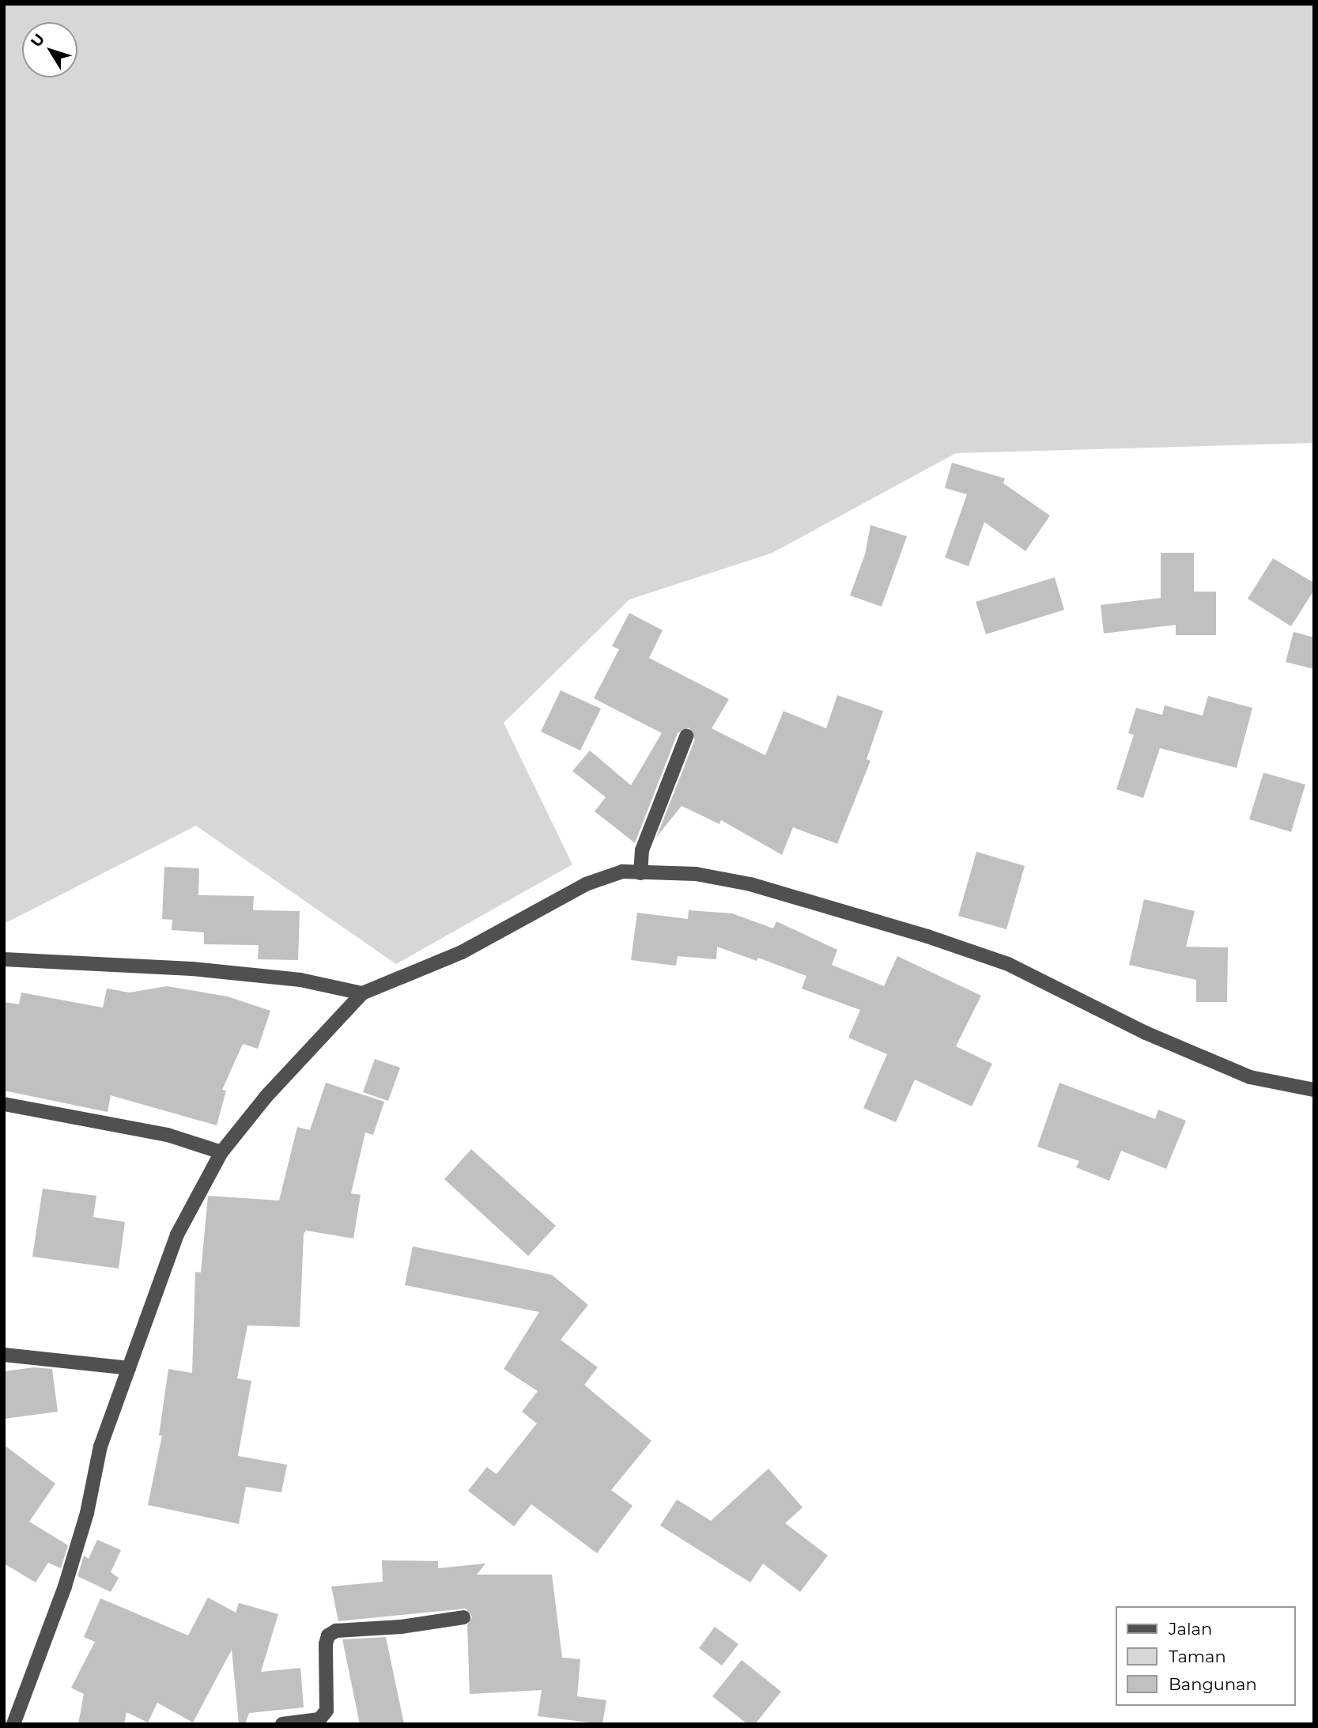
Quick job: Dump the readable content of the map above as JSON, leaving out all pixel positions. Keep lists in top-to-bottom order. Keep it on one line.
{"legend":["Jalan","Taman","Bangunan"],"north":"top left"}
